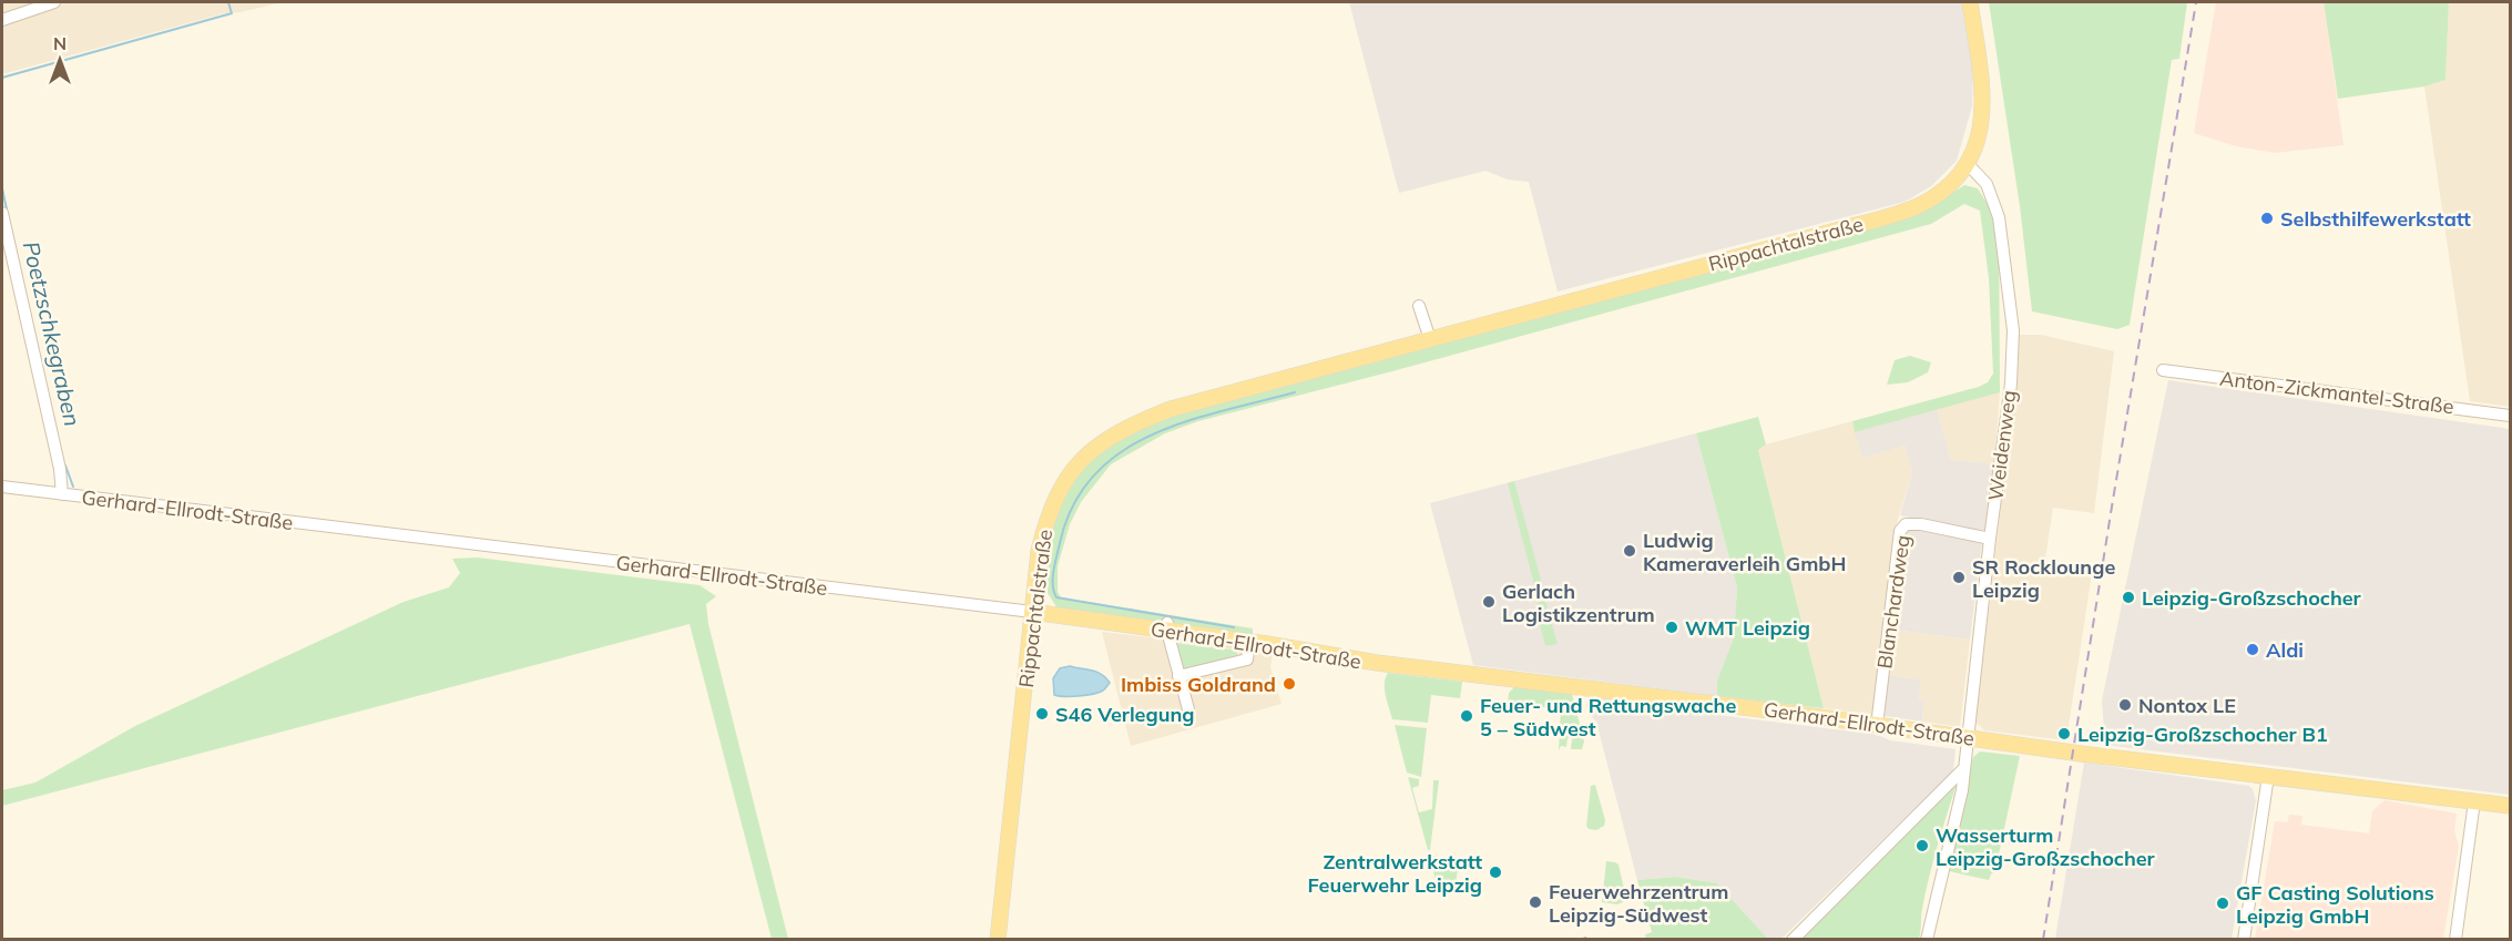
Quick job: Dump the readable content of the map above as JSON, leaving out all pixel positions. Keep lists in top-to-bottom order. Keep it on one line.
{"streets":{"main road":["Rippachtalstraße","Gerhard-Ellrodt-Straße"],"street":["Anton-Zickmantel-Straße","Weidenweg","Blanchardweg"]},"crossings":[["Rippachtalstraße","Weidenweg"],["Rippachtalstraße","Gerhard-Ellrodt-Straße"],["Weidenweg","Gerhard-Ellrodt-Straße"],["Weidenweg","Blanchardweg"],["Gerhard-Ellrodt-Straße","Blanchardweg"]],"water":["Poetzschkegraben"],"places":["Selbsthilfewerkstatt","Ludwig Kameraverleih GmbH","SR Rocklounge Leipzig","Leipzig-Großzschocher","Gerlach Logistikzentrum","WMT Leipzig","Aldi","Imbiss Goldrand","Nontox LE","S46 Verlegung","Feuer- und Rettungswache 5 – Südwest","Leipzig-Großzschocher B1","Wasserturm Leipzig-Großzschocher","Zentralwerkstatt Feuerwehr Leipzig","Feuerwehrzentrum Leipzig-Südwest","GF Casting Solutions Leipzig GmbH"],"north":"top"}
